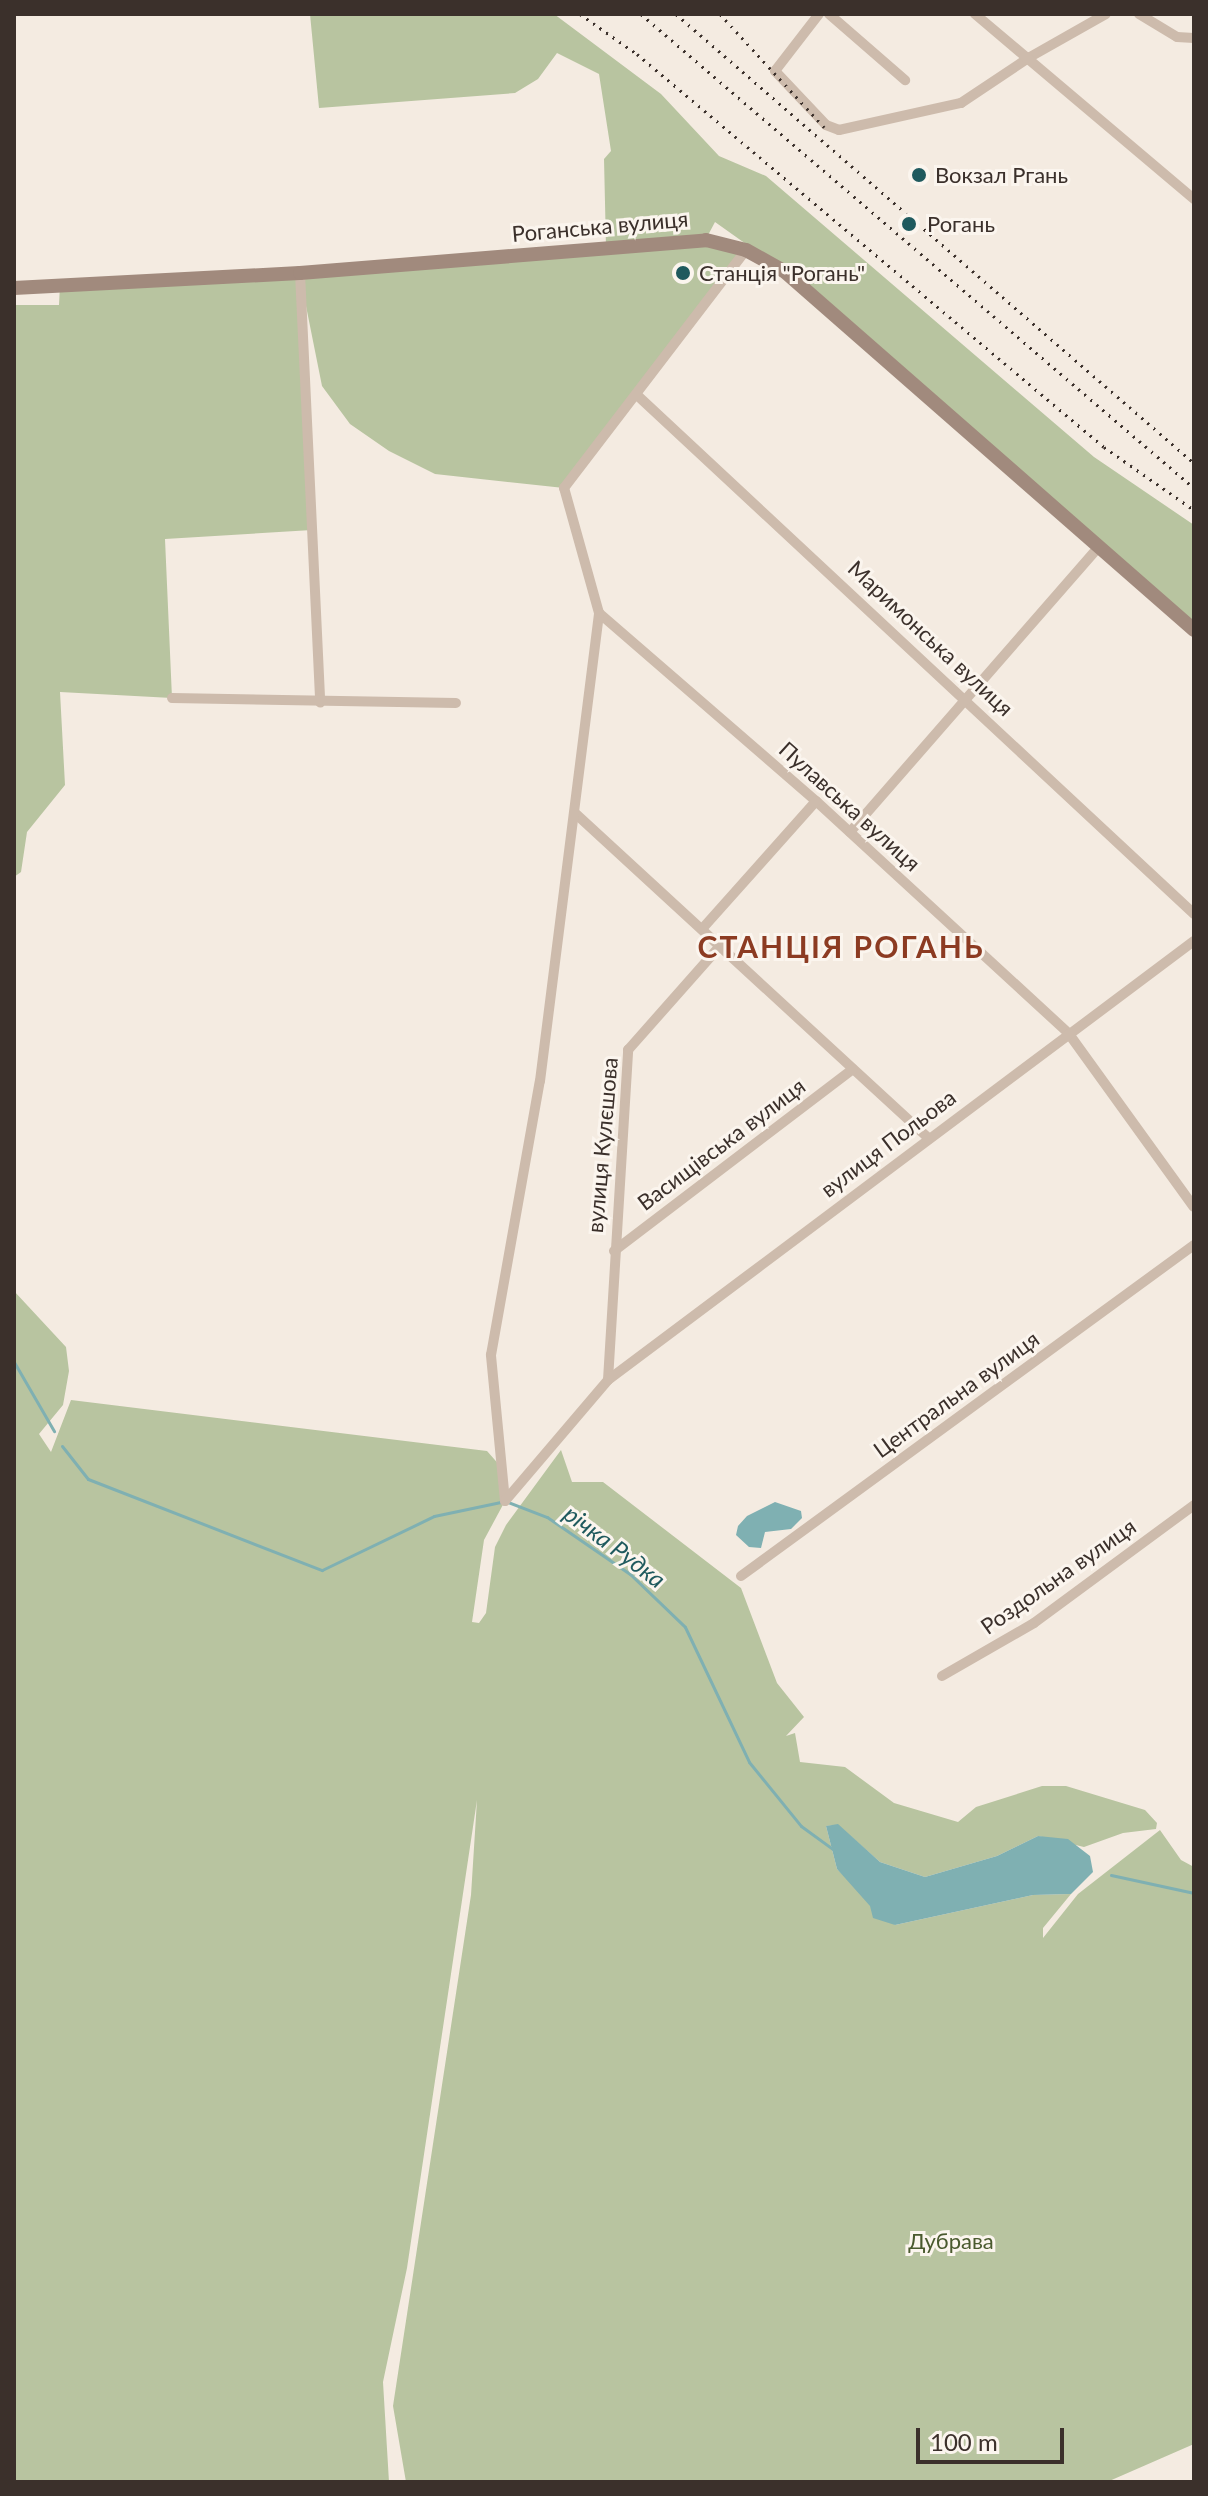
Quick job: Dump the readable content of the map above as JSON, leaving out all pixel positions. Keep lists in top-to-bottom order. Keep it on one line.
{"streets":{"main road":["Роганська вулиця"],"street":["Маримонська вулиця","Пулавська вулиця","вулиця Польова","Васищівська вулиця","вулиця Кулєшова","Центральна вулиця","Роздольна вулиця"]},"crossings":[["Пулавська вулиця","вулиця Польова"],["вулиця Польова","вулиця Кулєшова"],["Васищівська вулиця","вулиця Кулєшова"]],"districts":["СТАНЦІЯ РОГАНЬ"],"water":["річка Рудка"],"parks":["Дубрава"],"places":["Вокзал Ргань","Рогань","Станція \"Рогань\""],"scale_bar":"100 m"}
